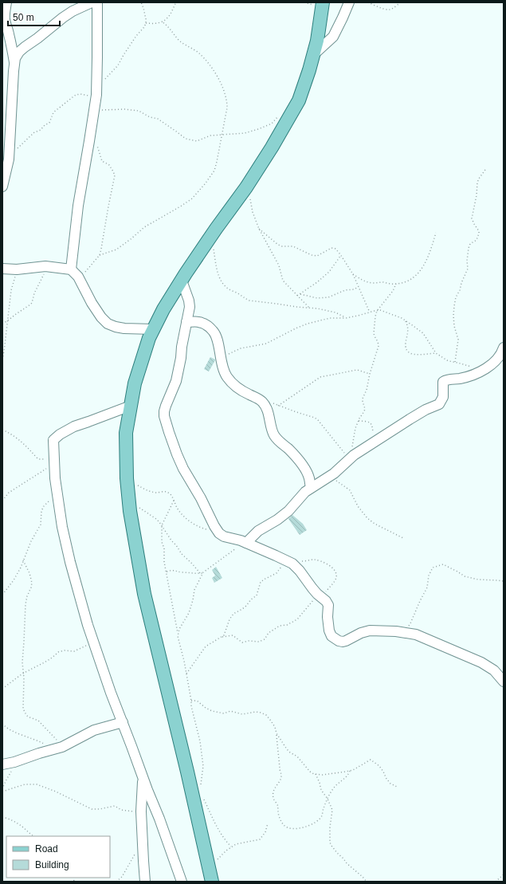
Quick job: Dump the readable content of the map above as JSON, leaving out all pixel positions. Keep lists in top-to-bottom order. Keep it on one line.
{"legend":["Road","Building"],"scale_bar":"50 m"}
